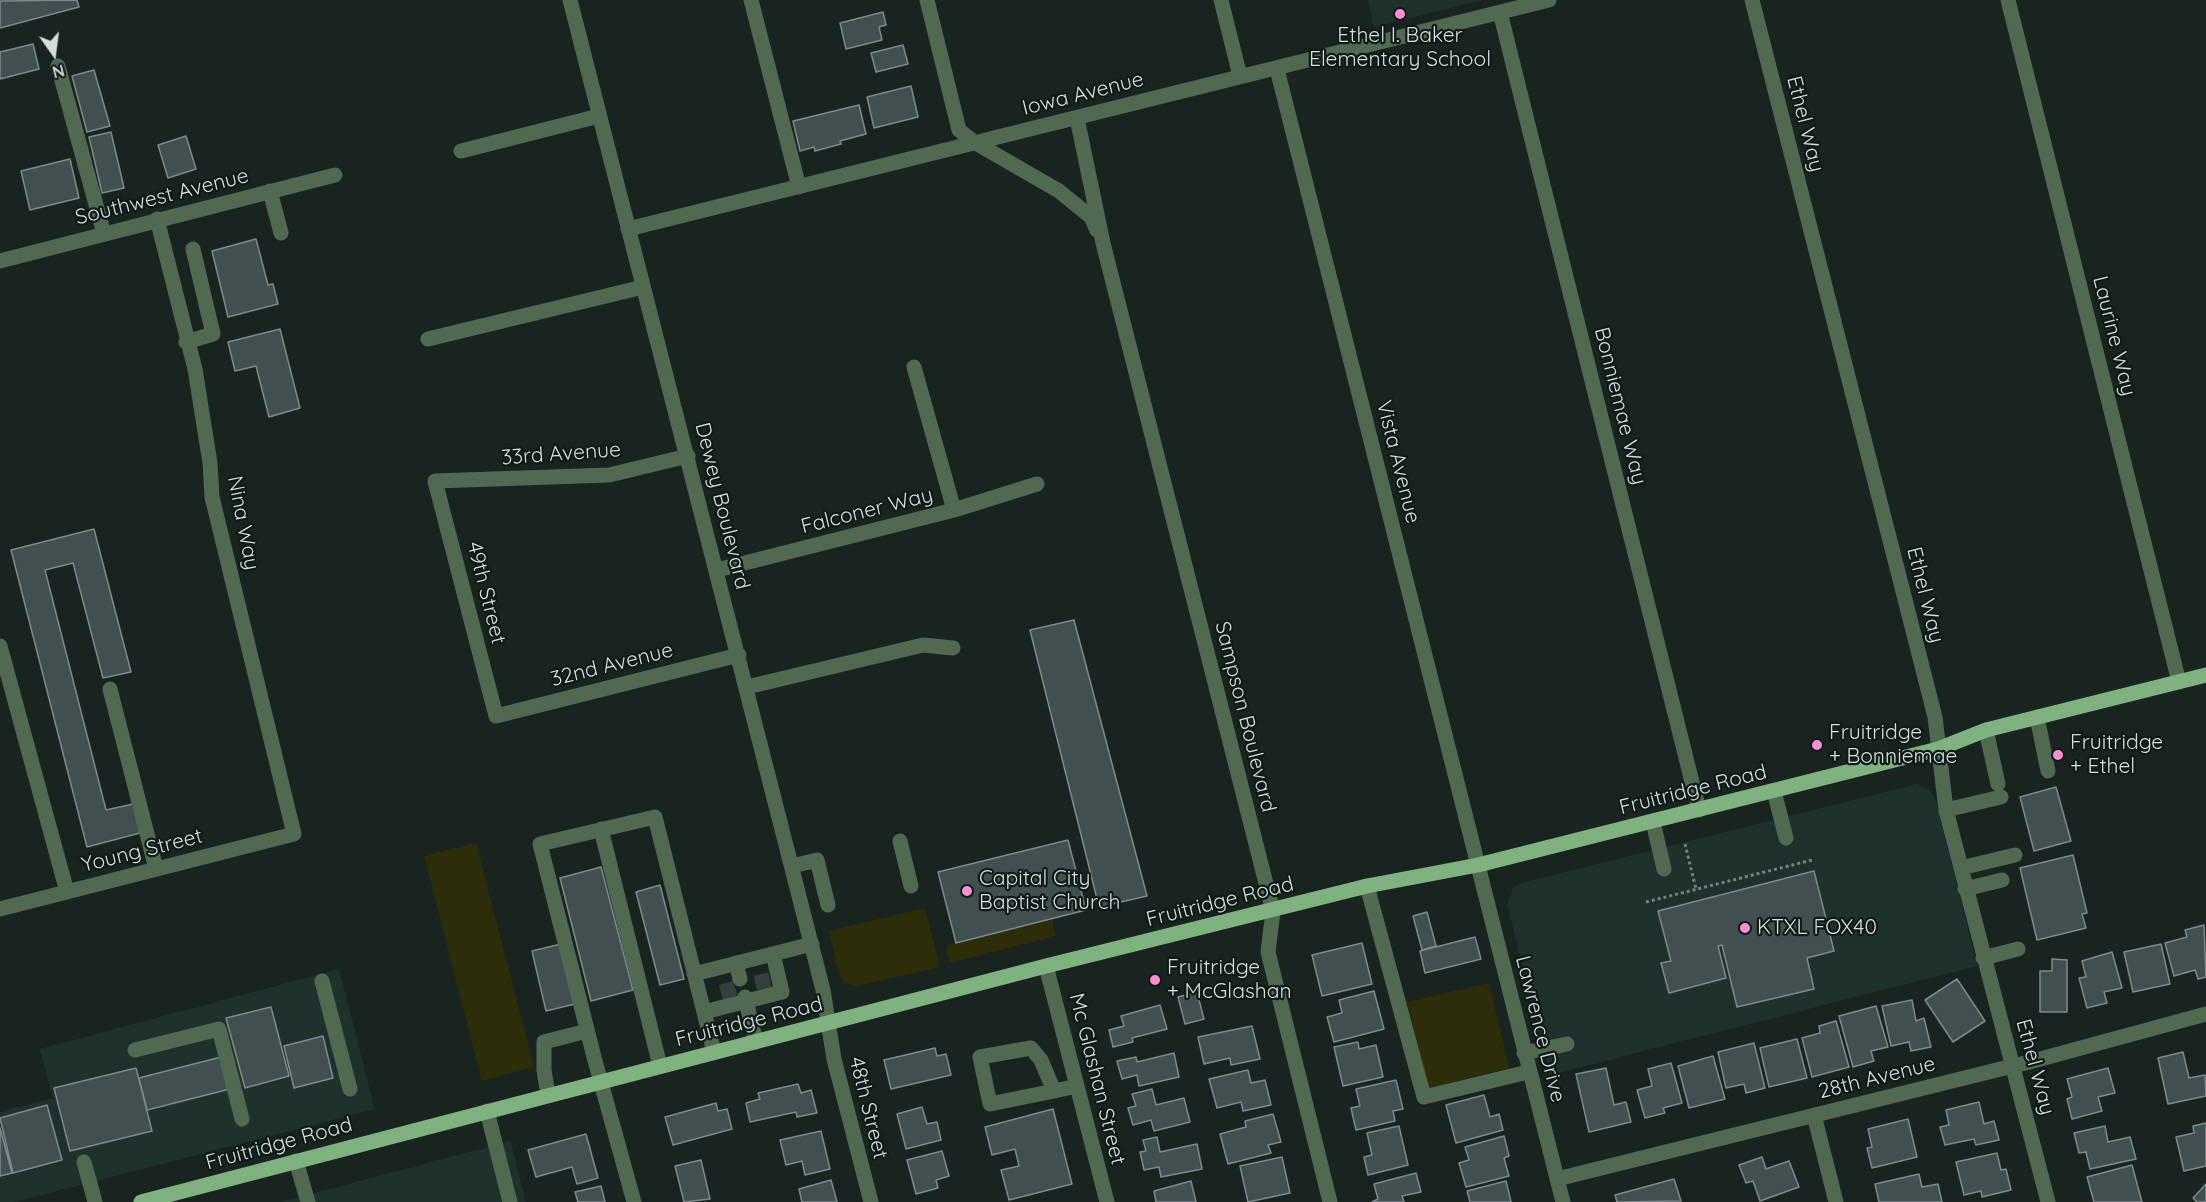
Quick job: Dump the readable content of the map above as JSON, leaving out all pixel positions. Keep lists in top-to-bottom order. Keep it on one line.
{"streets":{"main road":["Fruitridge Road"],"street":["Iowa Avenue","Ethel Way","Southwest Avenue","Laurine Way","Bonniemae Way","33rd Avenue","Vista Avenue","Dewey Boulevard","Falconer Way","Nina Way","49th Street","32nd Avenue","Sampson Boulevard","Young Street","Lawrence Drive","28th Avenue","Mc Glashan Street","48th Street"]},"crossings":[["Iowa Avenue","Bonniemae Way"],["Iowa Avenue","Vista Avenue"],["Iowa Avenue","Dewey Boulevard"],["Iowa Avenue","Sampson Boulevard"],["Ethel Way","Fruitridge Road"],["Ethel Way","28th Avenue"],["Southwest Avenue","Nina Way"],["Laurine Way","Fruitridge Road"],["Bonniemae Way","Fruitridge Road"],["33rd Avenue","Dewey Boulevard"],["33rd Avenue","49th Street"],["Vista Avenue","Fruitridge Road"],["Vista Avenue","Lawrence Drive"],["Dewey Boulevard","Falconer Way"],["Dewey Boulevard","32nd Avenue"],["Dewey Boulevard","Fruitridge Road"],["Dewey Boulevard","48th Street"],["Nina Way","Young Street"],["49th Street","32nd Avenue"],["Sampson Boulevard","Fruitridge Road"],["Fruitridge Road","Lawrence Drive"],["Fruitridge Road","Mc Glashan Street"],["Fruitridge Road","48th Street"],["Lawrence Drive","28th Avenue"]],"places":["Ethel I. Baker Elementary School","Fruitridge + Bonniemae","Fruitridge + Ethel","Capital City Baptist Church","KTXL FOX40","Fruitridge + McGlashan"],"north":"bottom"}
